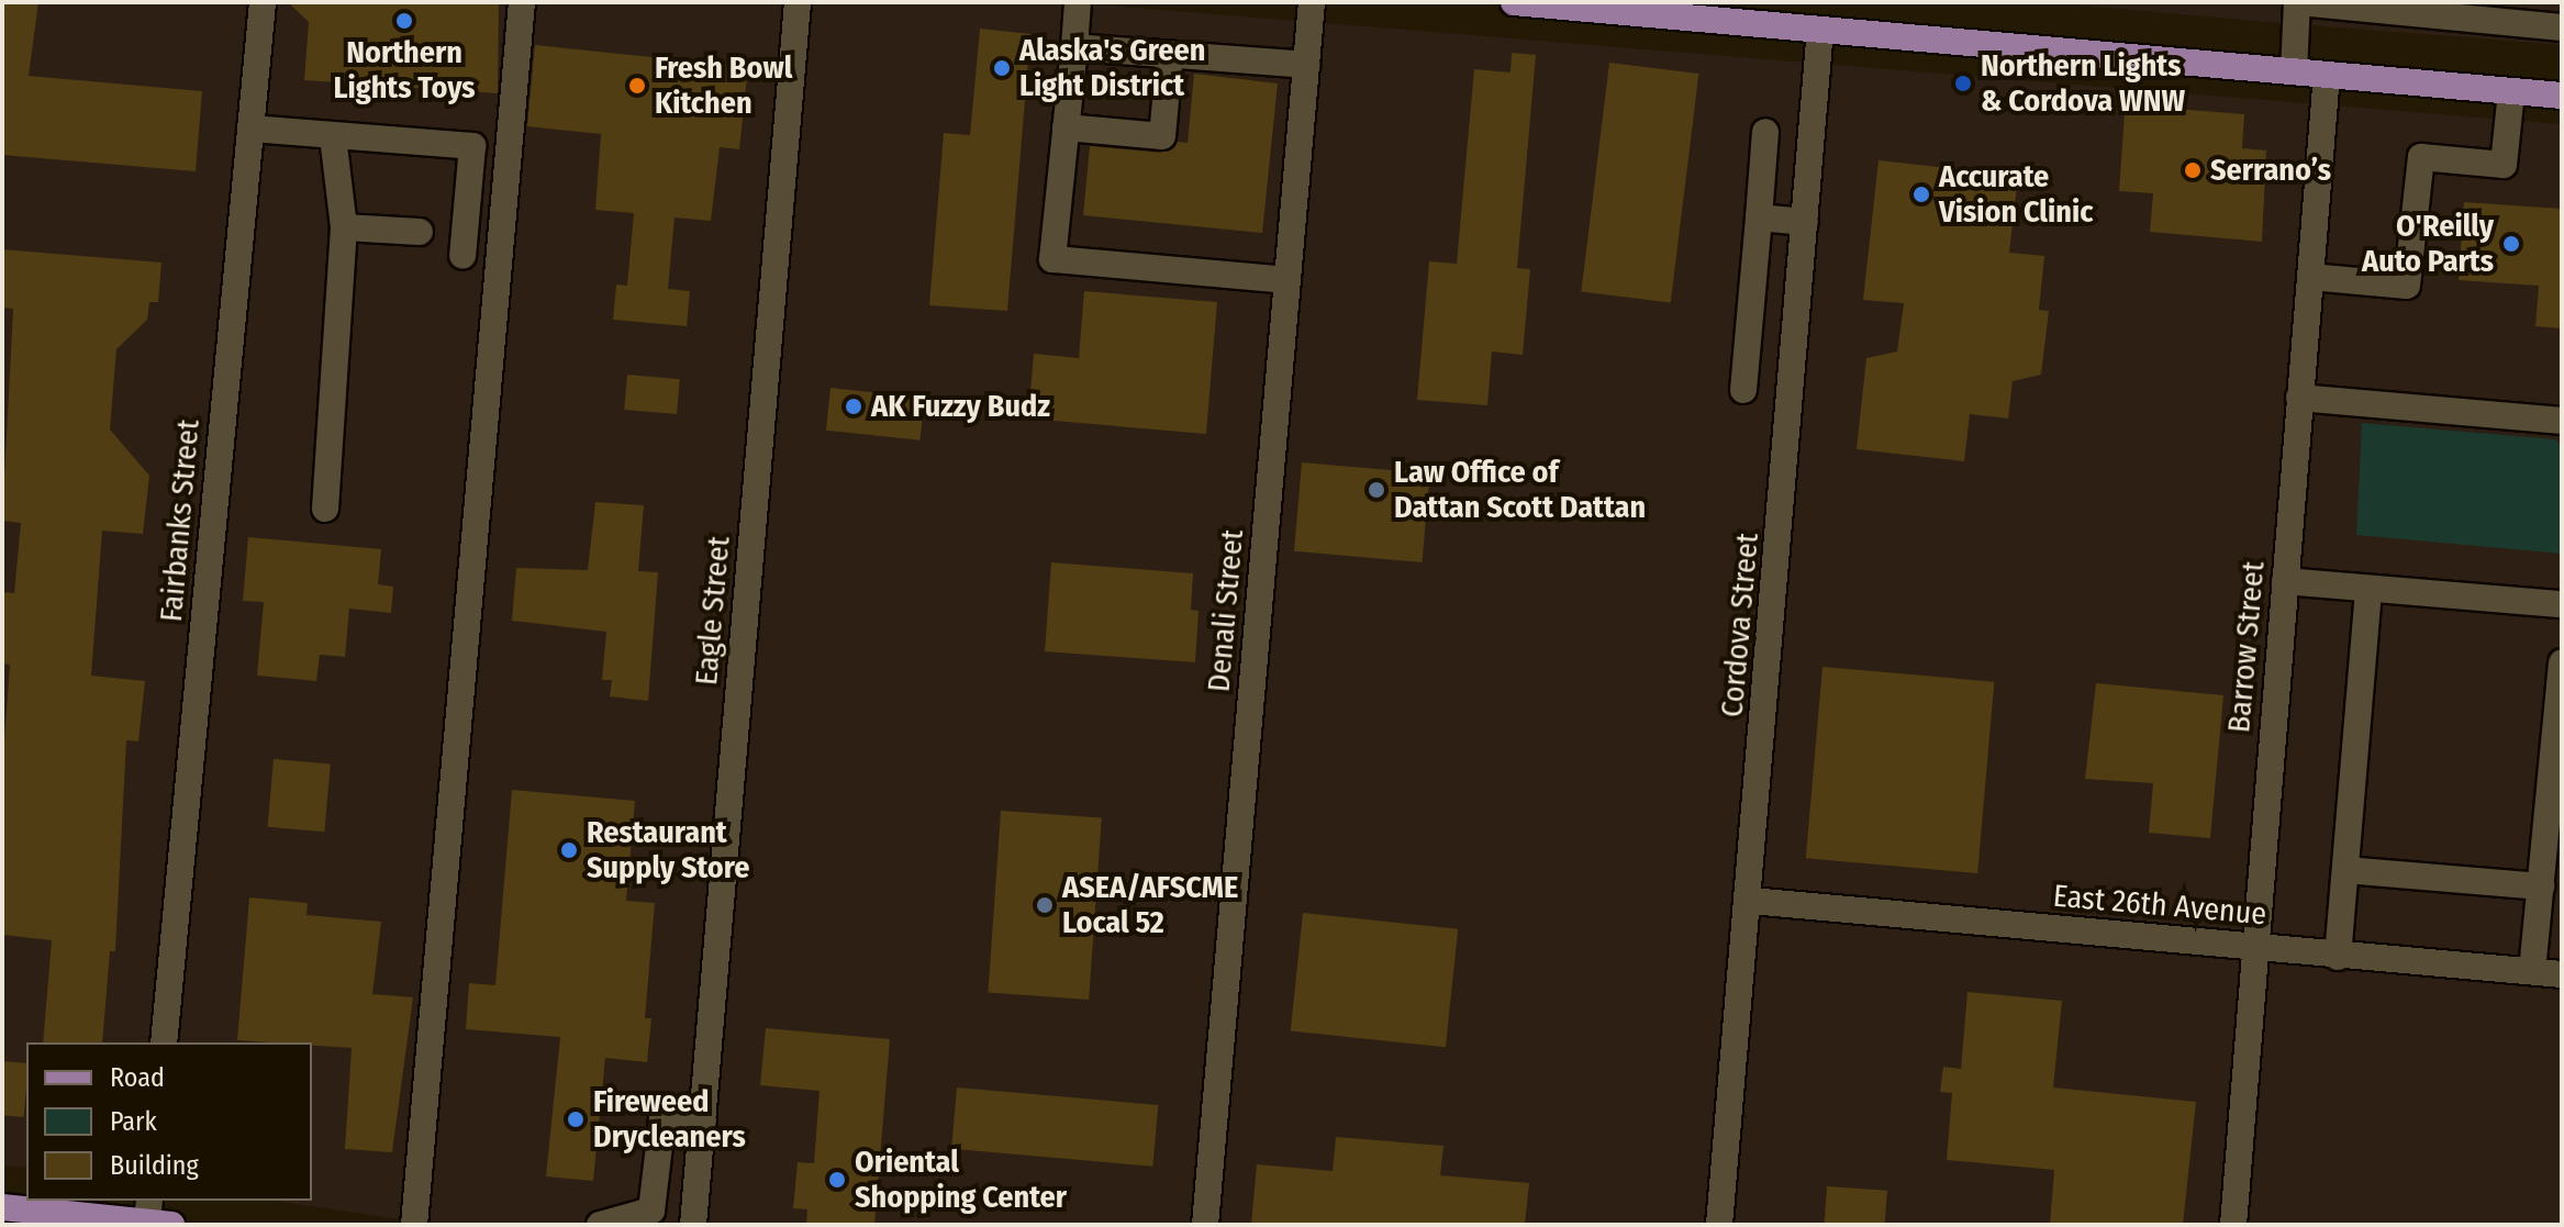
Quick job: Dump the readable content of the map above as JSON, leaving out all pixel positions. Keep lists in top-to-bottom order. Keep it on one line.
{"streets":{"street":["Fairbanks Street","Eagle Street","Denali Street","Cordova Street","Barrow Street","East 26th Avenue"]},"crossings":[["Cordova Street","East 26th Avenue"],["Barrow Street","East 26th Avenue"]],"places":["Northern Lights Toys","Alaska's Green Light District","Northern Lights & Cordova WNW","Fresh Bowl Kitchen","Serrano’s","Accurate Vision Clinic","O'Reilly Auto Parts","AK Fuzzy Budz","Law Office of Dattan Scott Dattan","Restaurant Supply Store","ASEA/AFSCME Local 52","Fireweed Drycleaners","Oriental Shopping Center"],"legend":["Road","Park","Building"]}
